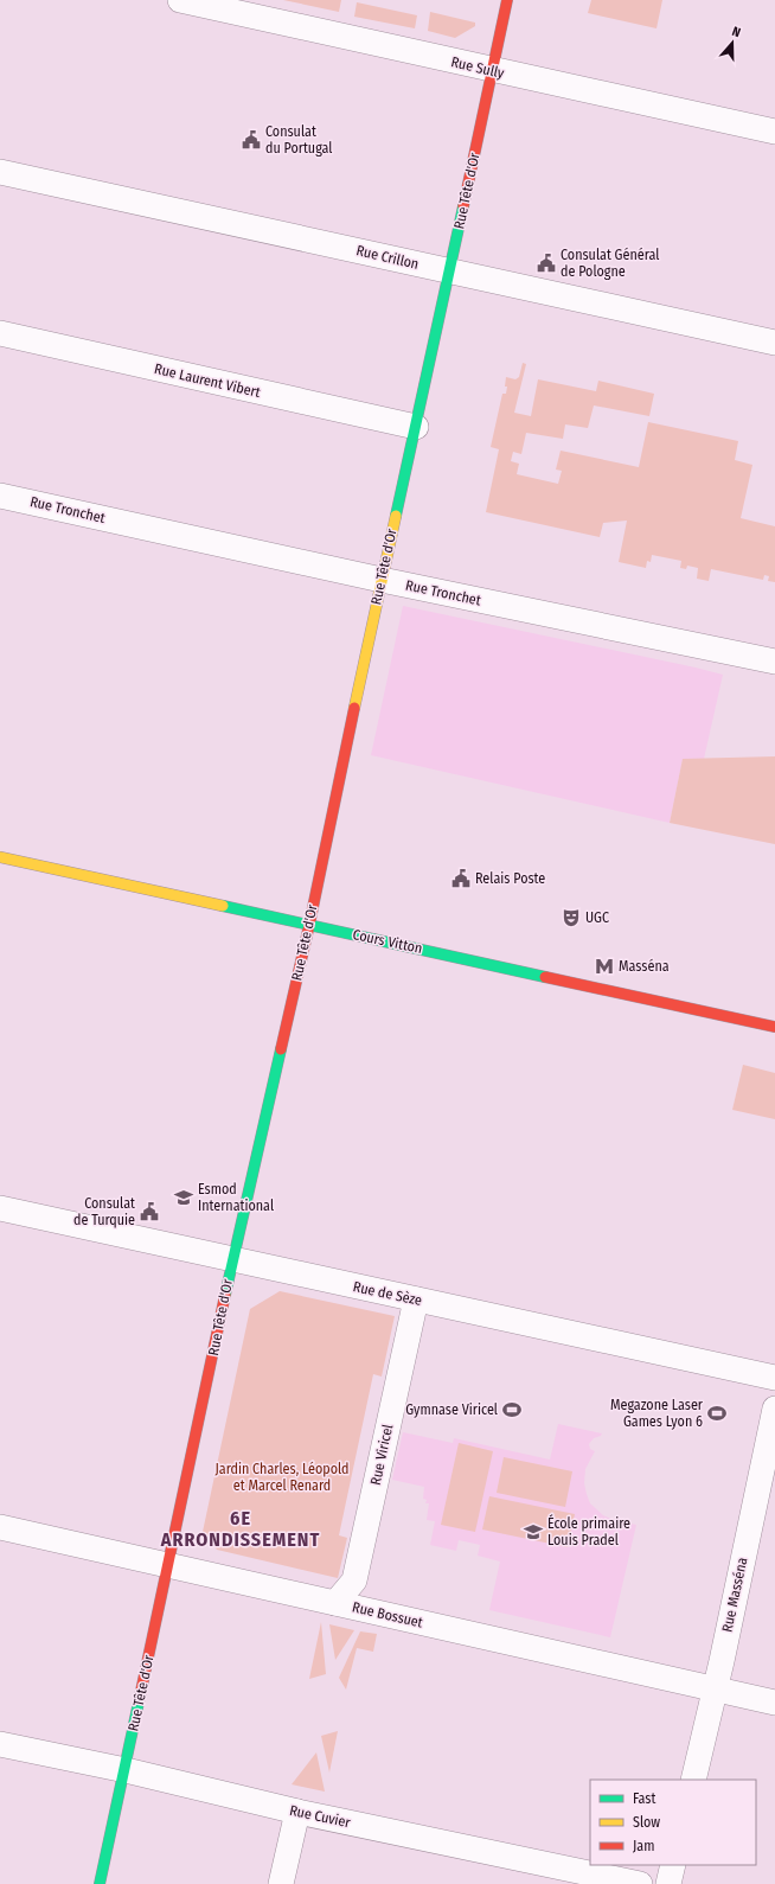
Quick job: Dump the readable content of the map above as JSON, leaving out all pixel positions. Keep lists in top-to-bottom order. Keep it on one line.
{"streets":{"street":["Rue Sully","Rue Tête d'Or","Rue Crillon","Rue Laurent Vibert","Rue Tronchet","Cours Vitton","Rue de Sèze","Rue Viricel","Rue Masséna","Rue Bossuet","Rue Cuvier"]},"crossings":[["Rue Sully","Rue Tête d'Or"],["Rue Tête d'Or","Rue Crillon"],["Rue Tête d'Or","Rue Laurent Vibert"],["Rue Tête d'Or","Rue Tronchet"],["Rue Tête d'Or","Cours Vitton"],["Rue Tête d'Or","Rue de Sèze"],["Rue Tête d'Or","Rue Bossuet"],["Rue Tête d'Or","Rue Cuvier"],["Rue de Sèze","Rue Viricel"],["Rue Viricel","Rue Bossuet"],["Rue Masséna","Rue Bossuet"]],"districts":["6E ARRONDISSEMENT"],"parks":["Jardin Charles, Léopold et Marcel Renard"],"places":{"public building":["Consulat du Portugal","Consulat Général de Pologne","Relais Poste","Consulat de Turquie"],"theatre":["UGC"],"metro station":["Masséna"],"school or university":["Esmod International","École primaire Louis Pradel"],"sports":["Gymnase Viricel","Megazone Laser Games Lyon 6"]},"legend":["Fast","Slow","Jam"],"north":"top"}
